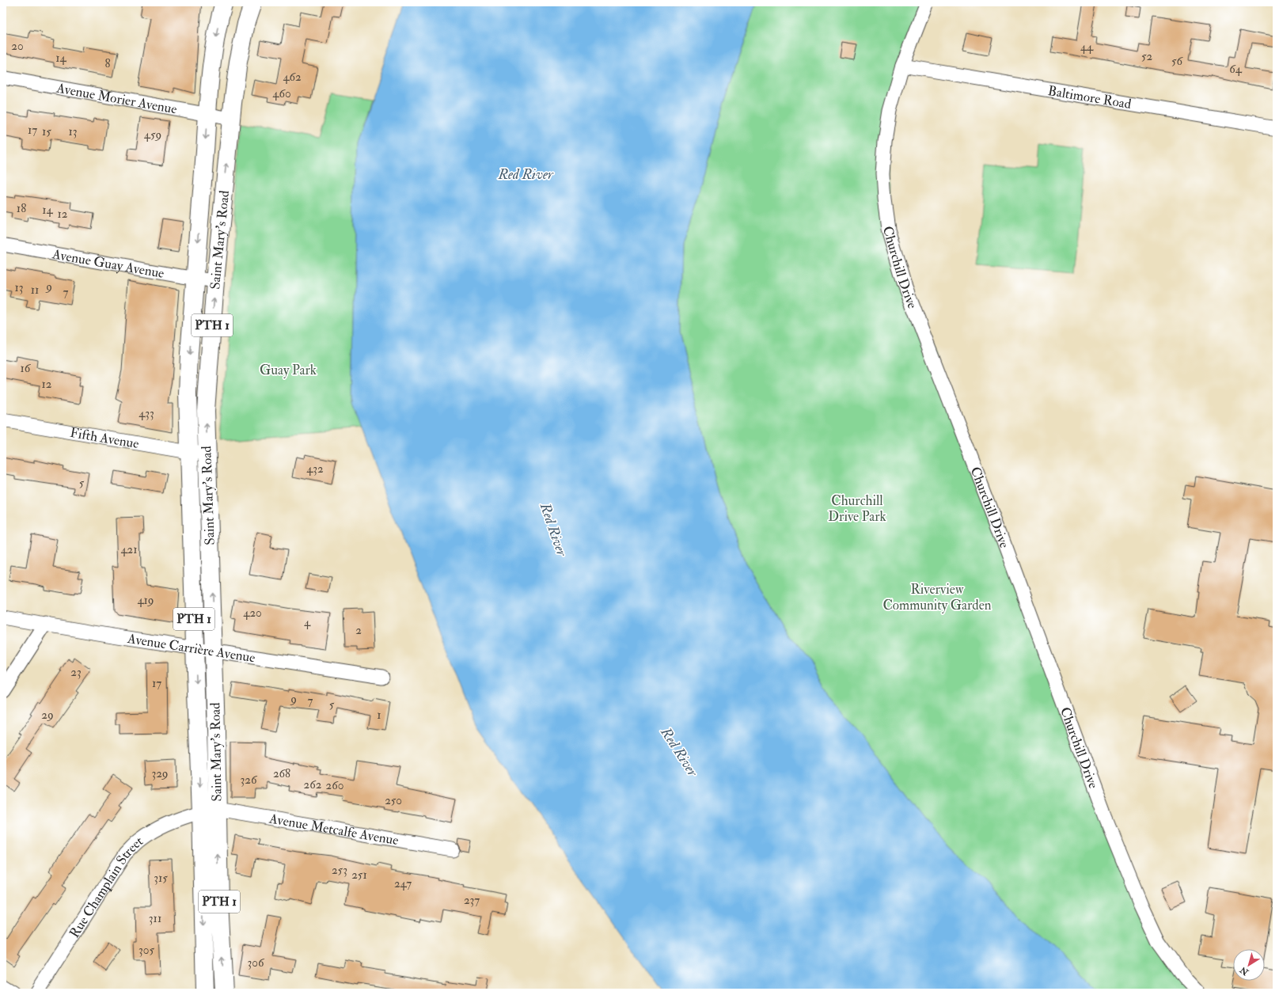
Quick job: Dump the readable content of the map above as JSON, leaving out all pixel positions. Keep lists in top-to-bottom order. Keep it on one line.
{"streets":{"highway":["Saint Mary's Road","PTH 1"],"street":["Baltimore Road","Avenue Morier Avenue","Avenue Guay Avenue","Churchill Drive","Fifth Avenue","Avenue Carrière Avenue","Avenue Metcalfe Avenue","Rue Champlain Street"]},"crossings":[["Baltimore Road","Churchill Drive"],["Avenue Morier Avenue","Saint Mary's Road"],["Saint Mary's Road","Avenue Guay Avenue"],["Saint Mary's Road","Fifth Avenue"],["Saint Mary's Road","Avenue Carrière Avenue"],["Saint Mary's Road","Avenue Metcalfe Avenue"],["Saint Mary's Road","Rue Champlain Street"],["Avenue Metcalfe Avenue","Rue Champlain Street"]],"water":["Red River"],"parks":["Guay Park","Churchill Drive Park","Riverview Community Garden"],"house_numbers":["20","44","52","14","56","8","64","462","460","17","15","13","459","18","14","12","9","13","11","7","16","12","433","432","5","421","419","420","4","2","23","17","9","7","5","29","1","329","268","326","262","260","250","253","251","315","247","237","311","305","306"],"north":"bottom left"}
